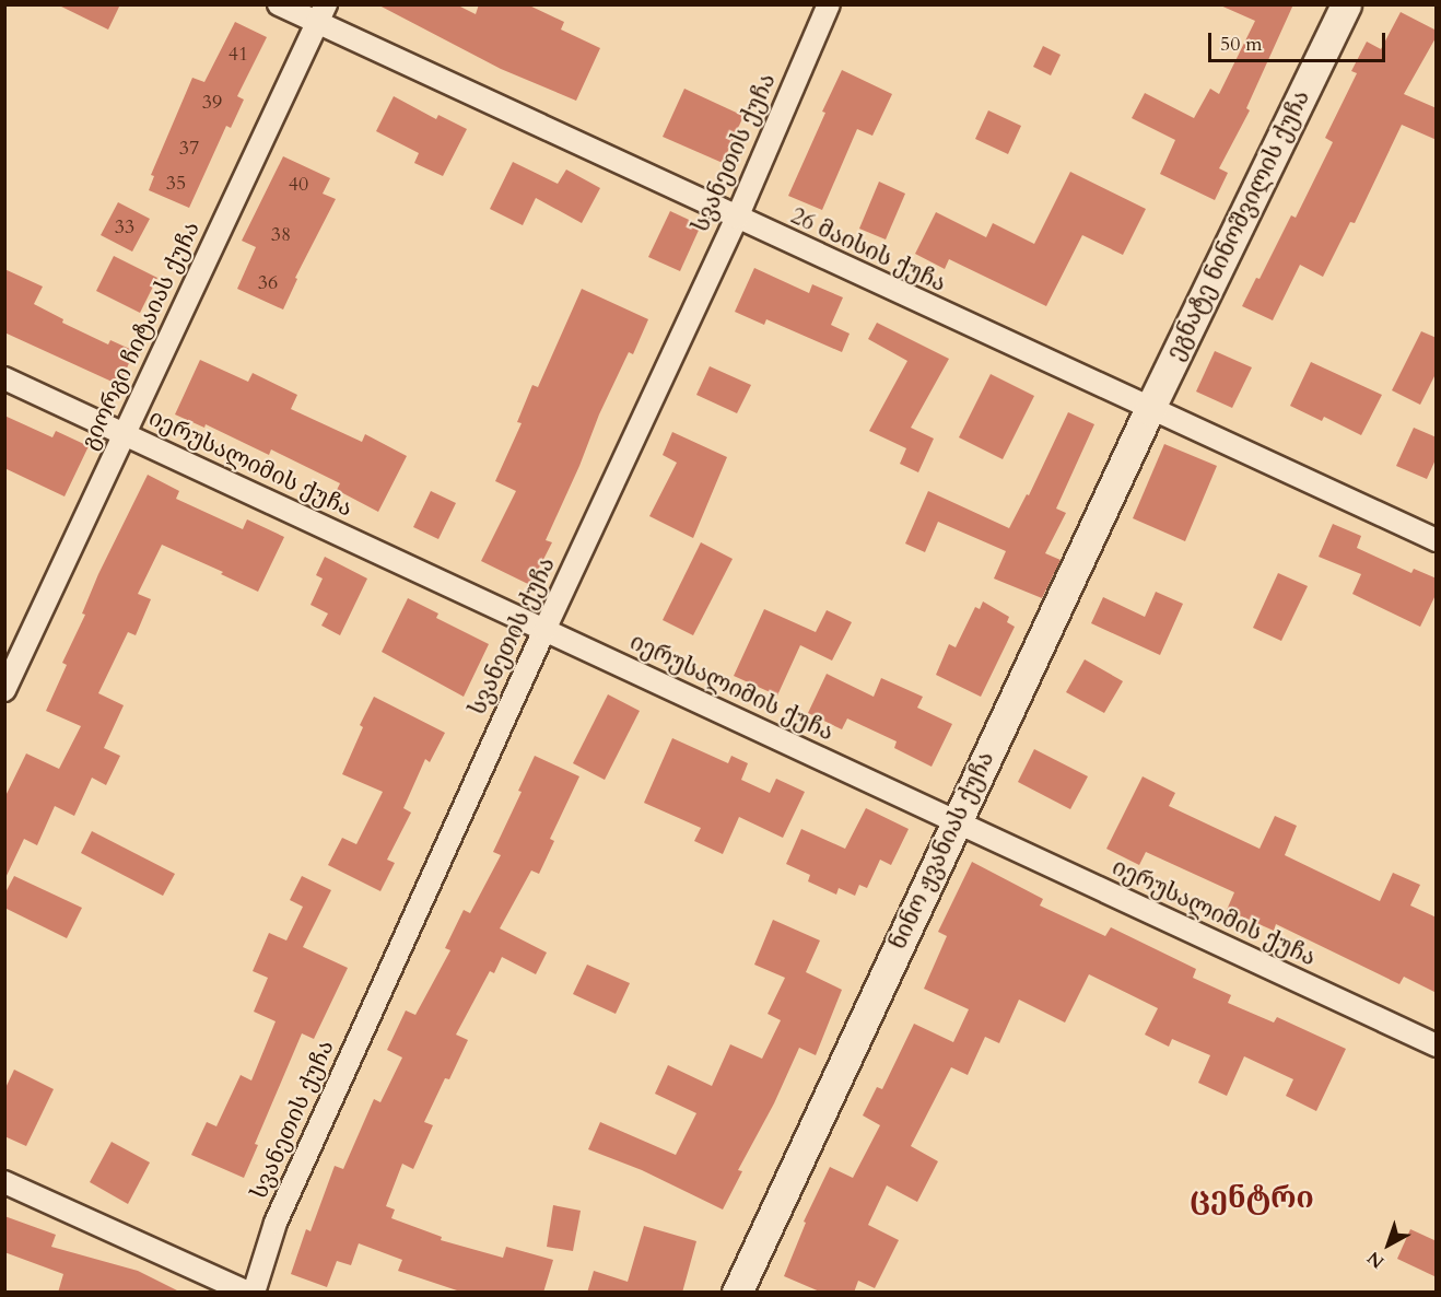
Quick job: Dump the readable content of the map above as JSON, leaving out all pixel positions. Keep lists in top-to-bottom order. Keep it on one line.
{"streets":{"street":["სვანეთის ქუჩა","ეგნატე ნინოშვილის ქუჩა","26 მაისის ქუჩა","გიორგი ჩიტაიას ქუჩა","იერუსალიმის ქუჩა","ნინო ჟვანიას ქუჩა"]},"crossings":[["სვანეთის ქუჩა","26 მაისის ქუჩა"],["სვანეთის ქუჩა","იერუსალიმის ქუჩა"],["ეგნატე ნინოშვილის ქუჩა","26 მაისის ქუჩა"],["ეგნატე ნინოშვილის ქუჩა","ნინო ჟვანიას ქუჩა"],["26 მაისის ქუჩა","გიორგი ჩიტაიას ქუჩა"],["26 მაისის ქუჩა","ნინო ჟვანიას ქუჩა"],["გიორგი ჩიტაიას ქუჩა","იერუსალიმის ქუჩა"],["იერუსალიმის ქუჩა","ნინო ჟვანიას ქუჩა"]],"districts":["ცენტრი"],"house_numbers":["41","39","37","35","40","33","38","36"],"scale_bar":"50 m","north":"bottom left"}
